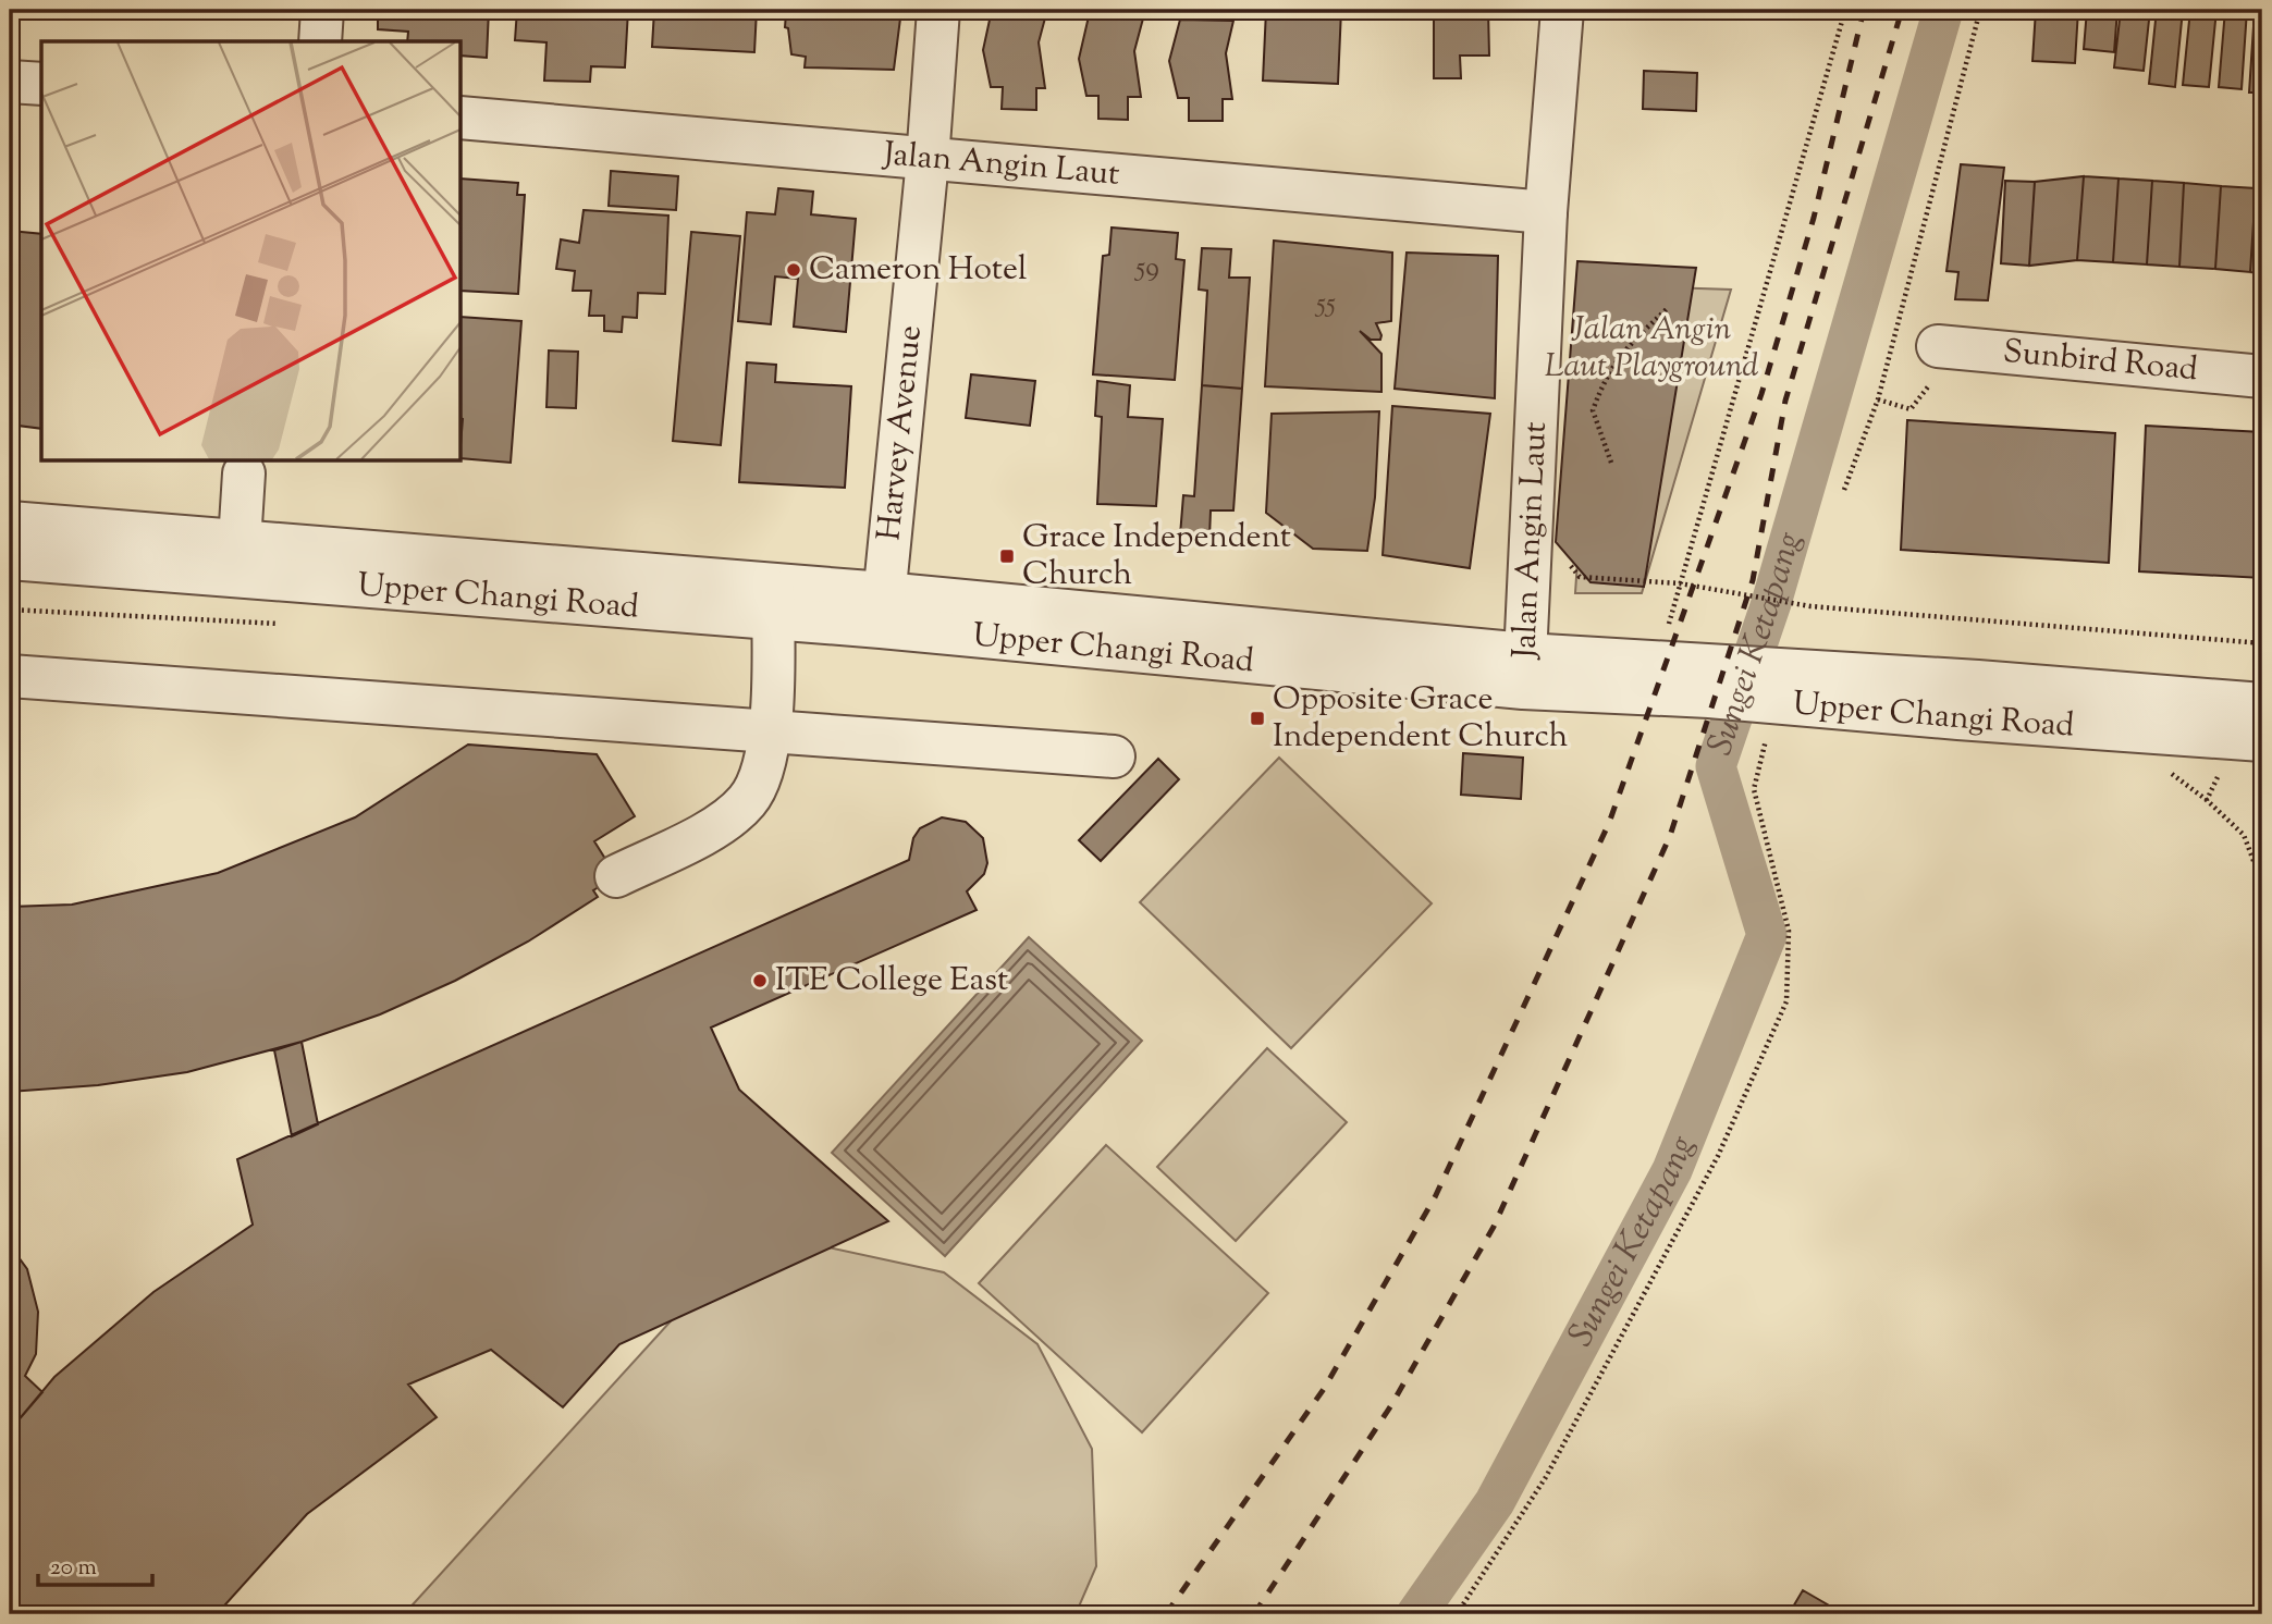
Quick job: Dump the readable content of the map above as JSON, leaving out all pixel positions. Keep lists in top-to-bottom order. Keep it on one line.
{"streets":{"street":["Jalan Angin Laut","Sunbird Road","Harvey Avenue","Upper Changi Road"]},"crossings":[["Jalan Angin Laut","Harvey Avenue"],["Jalan Angin Laut","Upper Changi Road"],["Harvey Avenue","Upper Changi Road"]],"water":["Sungei Ketapang"],"parks":["Jalan Angin Laut Playground"],"places":{"other":["Cameron Hotel","ITE College East"],"transit":["Grace Independent Church","Opposite Grace Independent Church"]},"house_numbers":["59","55"],"scale_bar":"20 m"}
